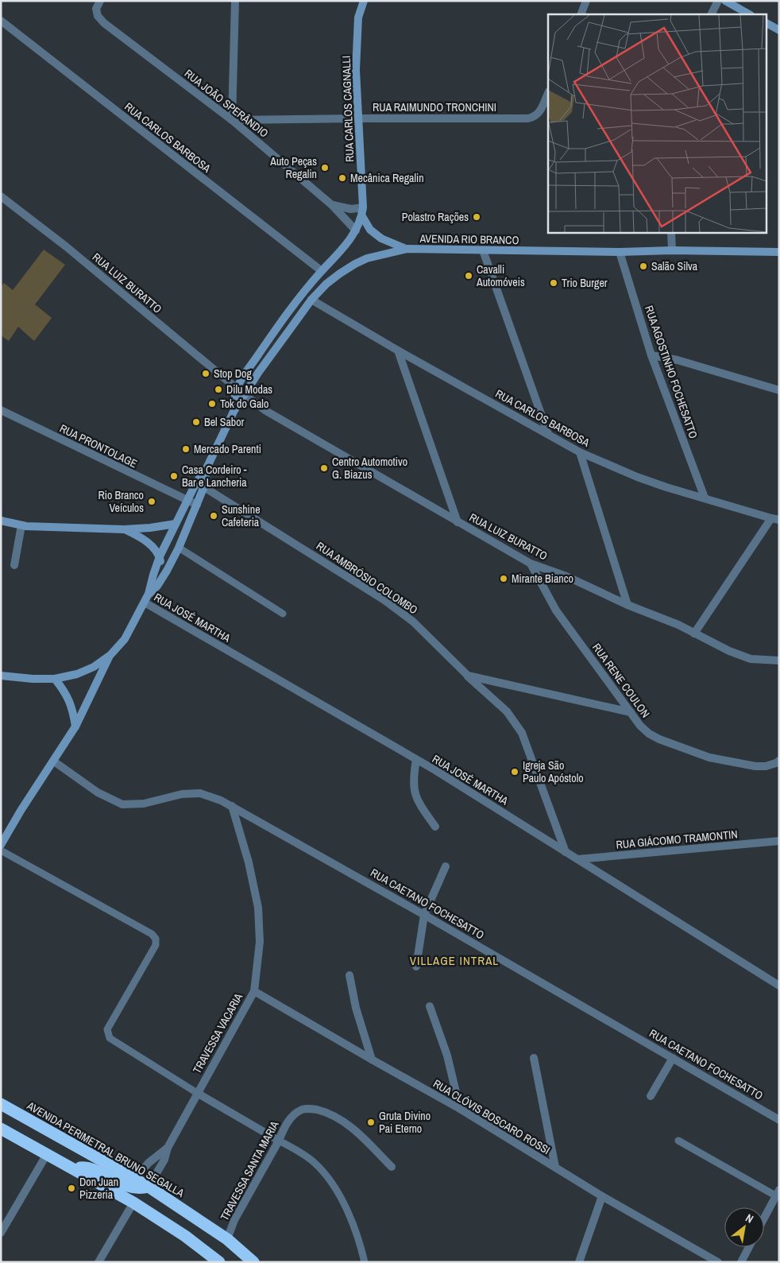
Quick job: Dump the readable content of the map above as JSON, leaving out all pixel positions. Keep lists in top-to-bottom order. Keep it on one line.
{"streets":{"highway":["AVENIDA PERIMETRAL BRUNO SEGALLA"],"main road":["RUA CARLOS CAGNALLI","AVENIDA RIO BRANCO"],"street":["RUA JOÃO SPERÂNDIO","RUA RAIMUNDO TRONCHINI","RUA CARLOS BARBOSA","RUA LUIZ BURATTO","RUA AGOSTINHO FOCHESATTO","RUA PRONTOLAGE","RUA AMBRÓSIO COLOMBO","RUA JOSÉ MARTHA","RUA RENE COULON","RUA GIÁCOMO TRAMONTIN","RUA CAETANO FOCHESATTO","TRAVESSA VACARIA","RUA CLÓVIS BOSCARO ROSSI","TRAVESSA SANTA MARIA"]},"crossings":[["RUA JOÃO SPERÂNDIO","RUA RAIMUNDO TRONCHINI"],["RUA JOÃO SPERÂNDIO","RUA CARLOS CAGNALLI"],["RUA JOÃO SPERÂNDIO","AVENIDA RIO BRANCO"],["RUA RAIMUNDO TRONCHINI","RUA CARLOS CAGNALLI"],["RUA CARLOS CAGNALLI","AVENIDA RIO BRANCO"],["RUA CARLOS BARBOSA","AVENIDA RIO BRANCO"],["RUA CARLOS BARBOSA","RUA AGOSTINHO FOCHESATTO"],["AVENIDA RIO BRANCO","RUA LUIZ BURATTO"],["AVENIDA RIO BRANCO","RUA AGOSTINHO FOCHESATTO"],["AVENIDA RIO BRANCO","RUA PRONTOLAGE"],["AVENIDA RIO BRANCO","RUA AMBRÓSIO COLOMBO"],["AVENIDA RIO BRANCO","RUA JOSÉ MARTHA"],["RUA LUIZ BURATTO","RUA RENE COULON"],["RUA AMBRÓSIO COLOMBO","RUA JOSÉ MARTHA"],["RUA JOSÉ MARTHA","RUA GIÁCOMO TRAMONTIN"],["RUA CAETANO FOCHESATTO","TRAVESSA VACARIA"],["TRAVESSA VACARIA","RUA CLÓVIS BOSCARO ROSSI"],["TRAVESSA VACARIA","AVENIDA PERIMETRAL BRUNO SEGALLA"],["AVENIDA PERIMETRAL BRUNO SEGALLA","TRAVESSA SANTA MARIA"]],"districts":["VILLAGE INTRAL"],"places":["Auto Peças Regalin","Mecânica Regalin","Polastro Rações","Salão Silva","Cavalli Automóveis","Trio Burger","Stop Dog","Dilu Modas","Tok do Galo","Bel Sabor","Mercado Parenti","Centro Automotivo G. Biazus","Casa Cordeiro - Bar e Lancheria","Rio Branco Veículos","Sunshine Cafeteria","Mirante Bianco","Igreja São Paulo Apóstolo","Gruta Divino Pai Eterno","Don Juan Pizzeria"],"north":"top right"}
